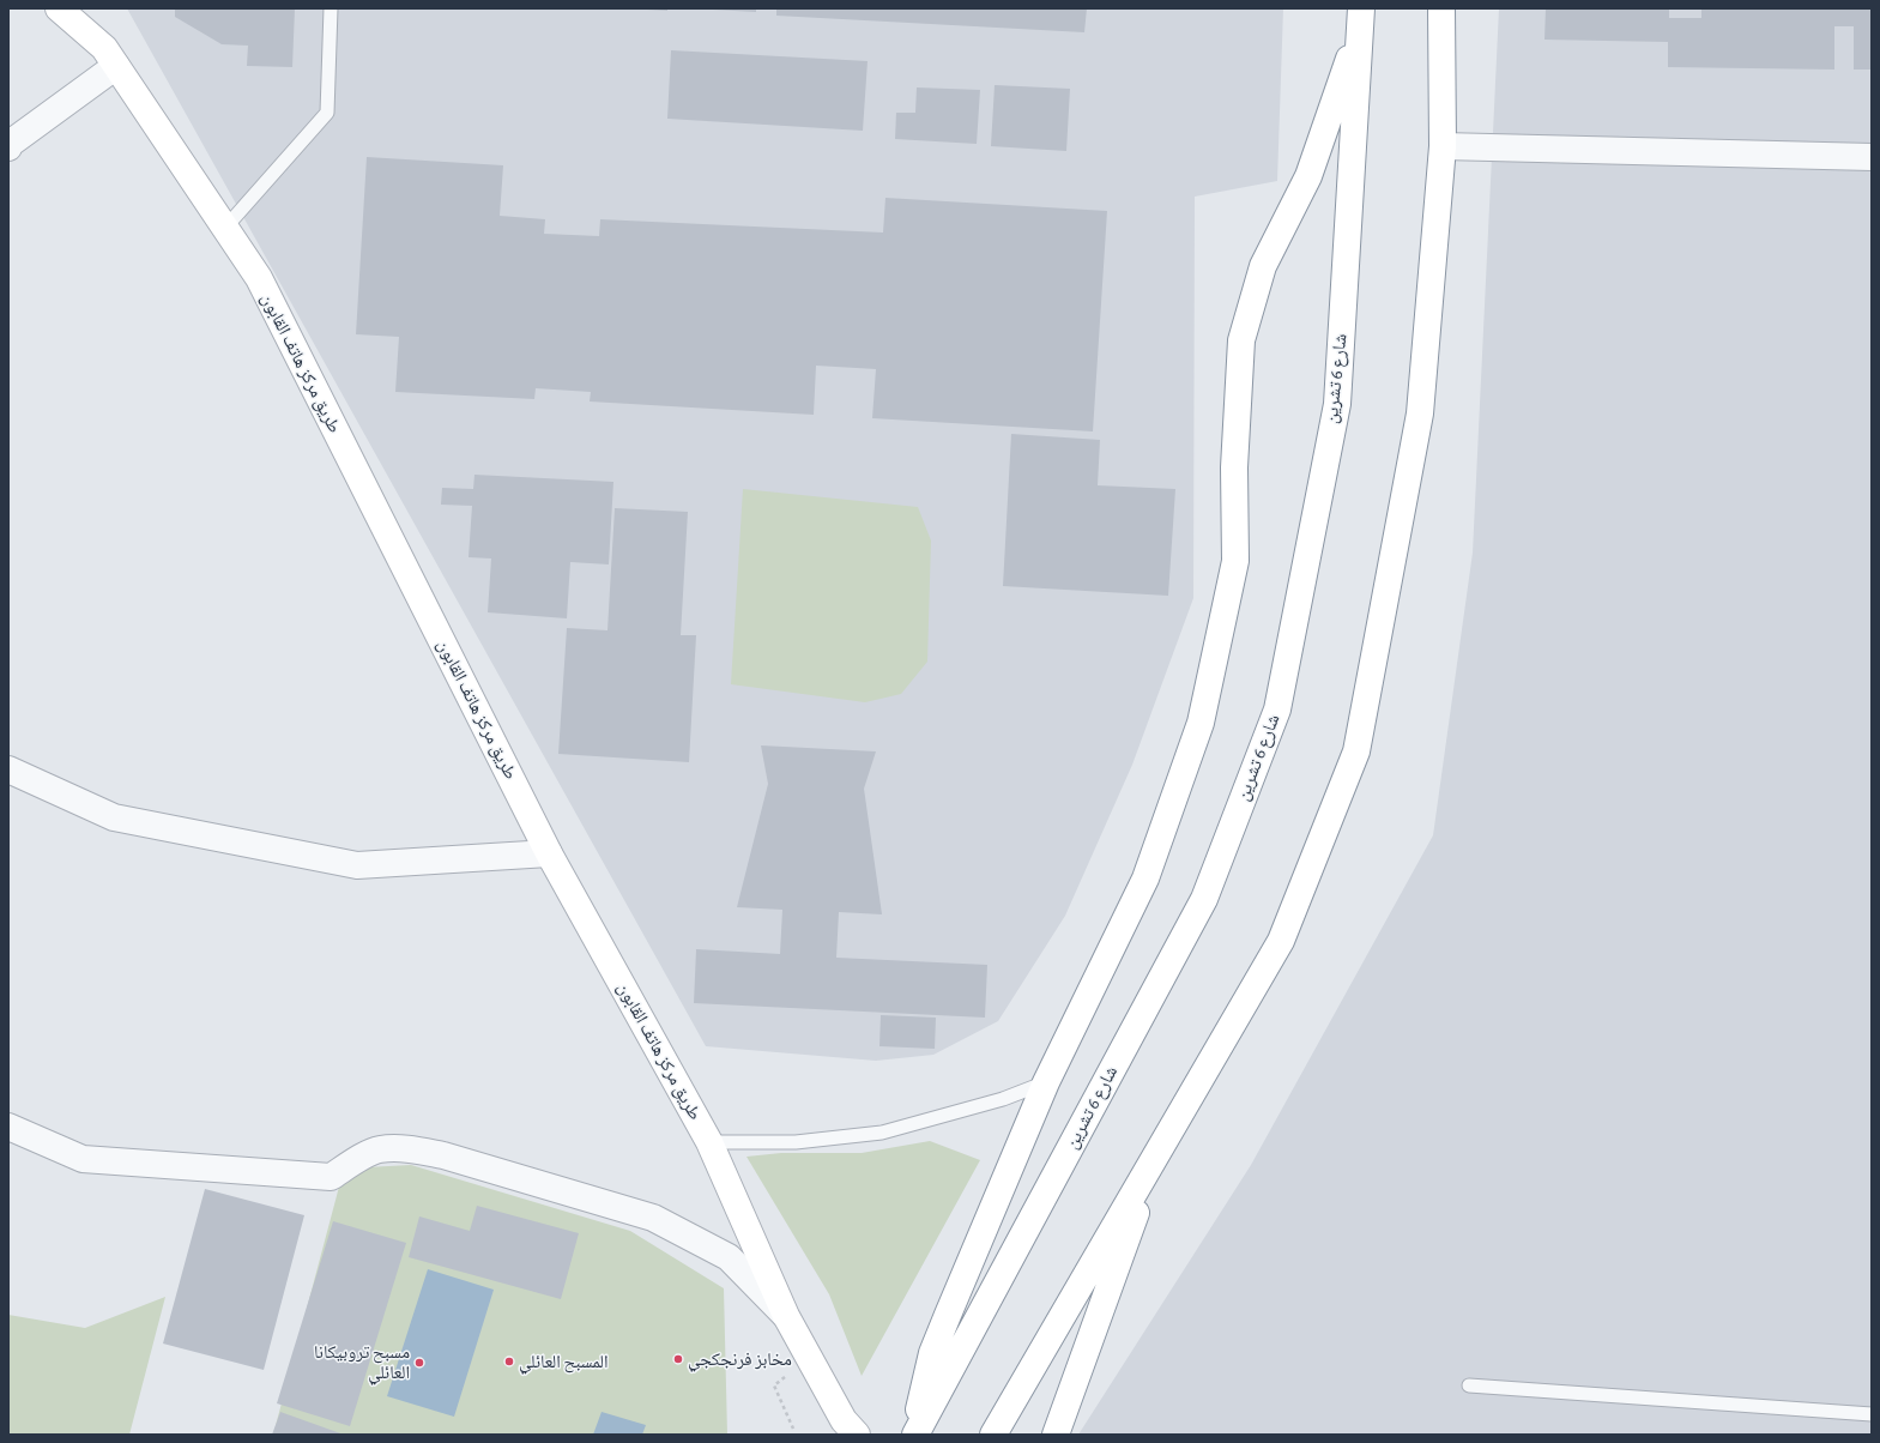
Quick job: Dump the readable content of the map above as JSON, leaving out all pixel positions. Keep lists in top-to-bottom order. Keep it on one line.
{"streets":{"main road":["طريق مركز هاتف القابون","شارع 6 تشرين"]},"places":["مخابز فرنجكجي","المسبح العائلي","مسبح تروبيكانا العائلي"]}
